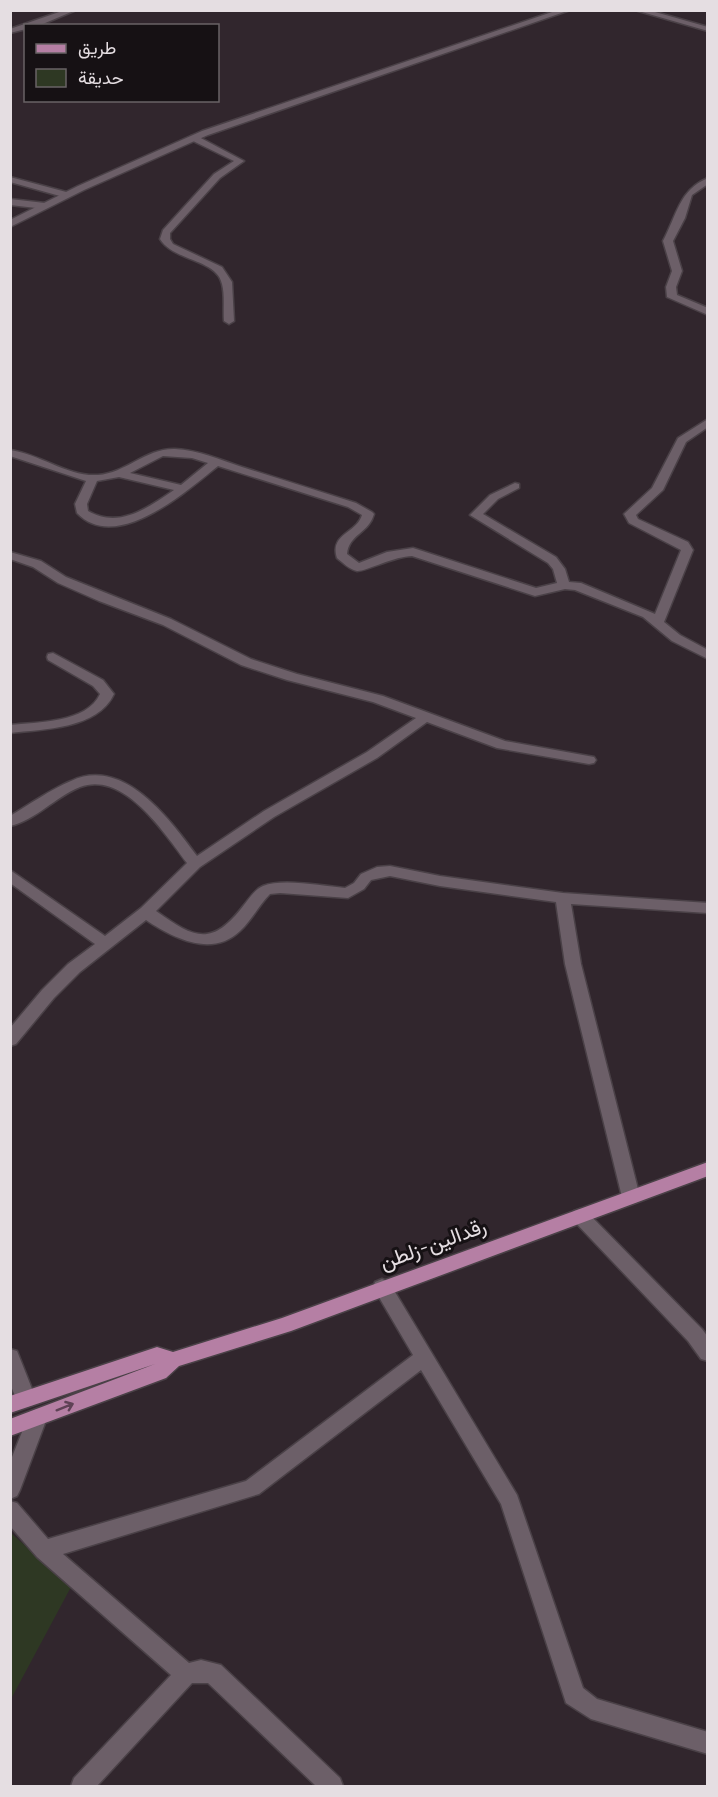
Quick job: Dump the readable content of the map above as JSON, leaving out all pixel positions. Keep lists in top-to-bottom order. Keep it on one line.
{"streets":{"main road":["رقدالين-زلطن"]},"legend":["طريق","حديقة"]}
